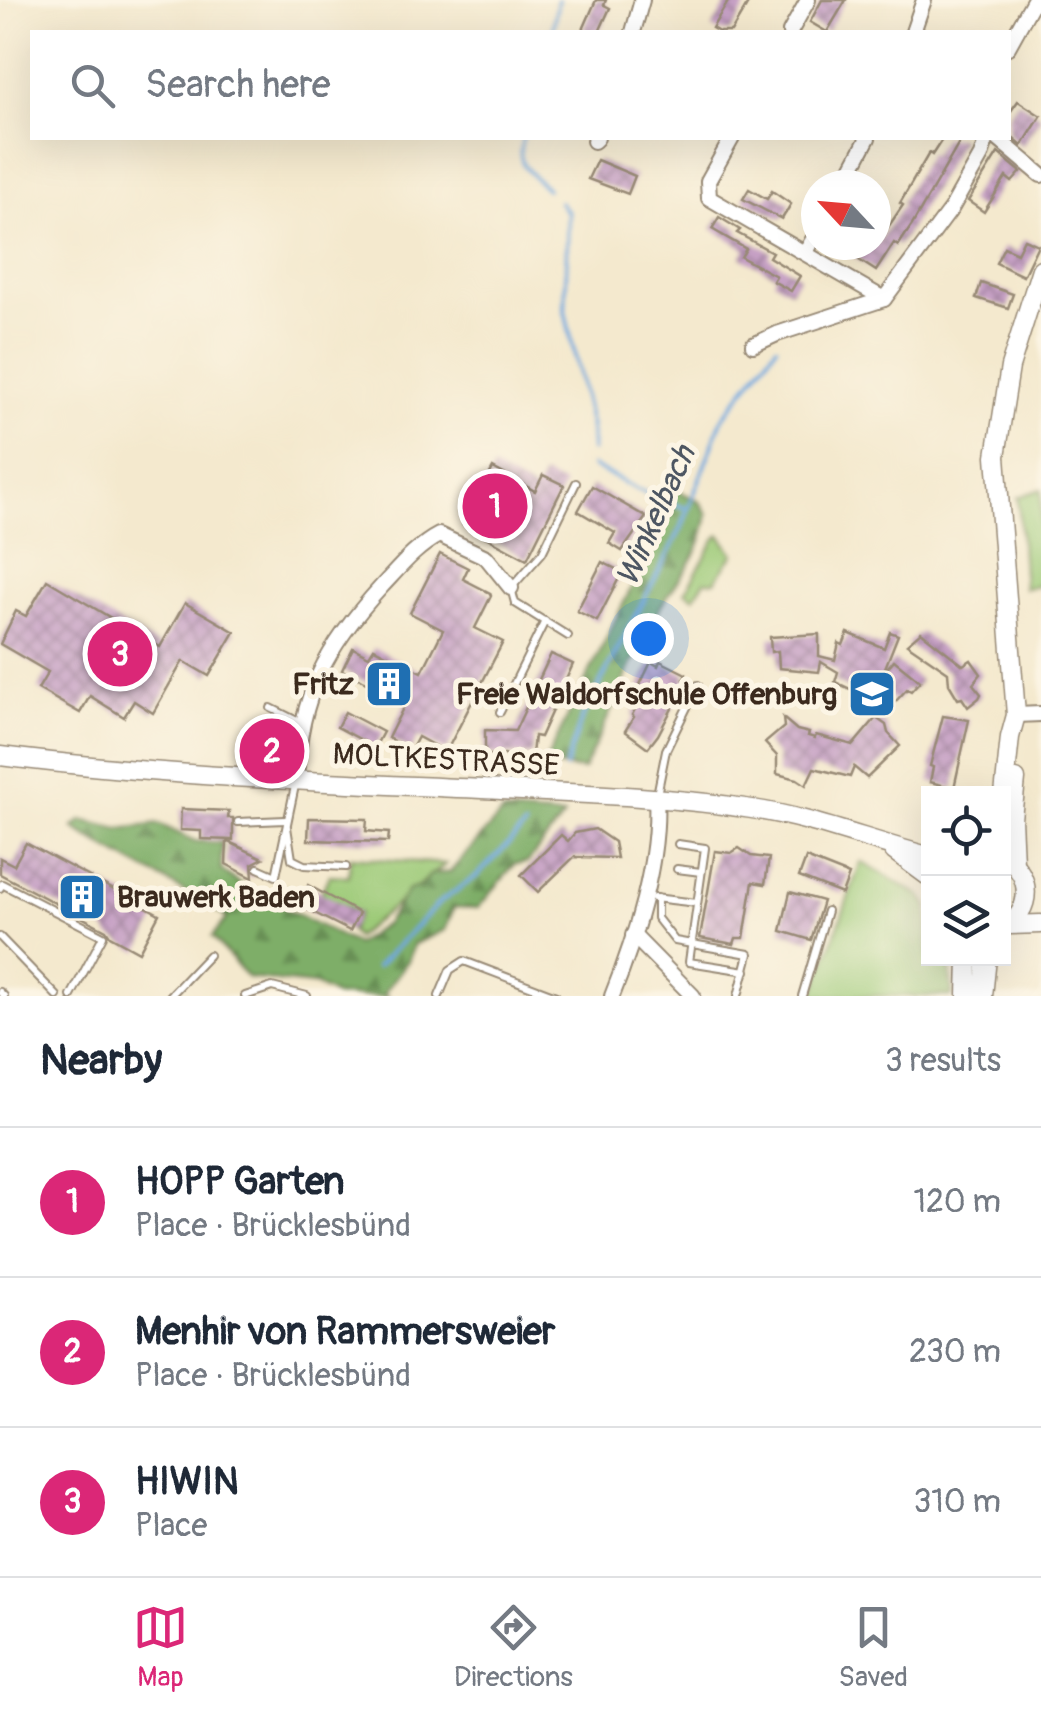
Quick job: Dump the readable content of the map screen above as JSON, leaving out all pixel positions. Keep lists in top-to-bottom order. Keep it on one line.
{"streets":{"street":["MOLTKESTRASSE"]},"water":["Winkelbach"],"places":{"building":["Fritz","Brauwerk Baden"],"school or university":["Freie Waldorfschule Offenburg"]},"north":"top left","page":{"search":"Search here","pins":["1","3","2"],"heading":["Nearby","3 results"],"list":[{"mark":"1","name":"HOPP Garten","note":"Place · Brücklesbünd","value":"120 m"},{"mark":"2","name":"Menhir von Rammersweier","note":"Place · Brücklesbünd","value":"230 m"},{"mark":"3","name":"HIWIN","note":"Place","value":"310 m"}],"nav":["Map","Directions","Saved"]}}
